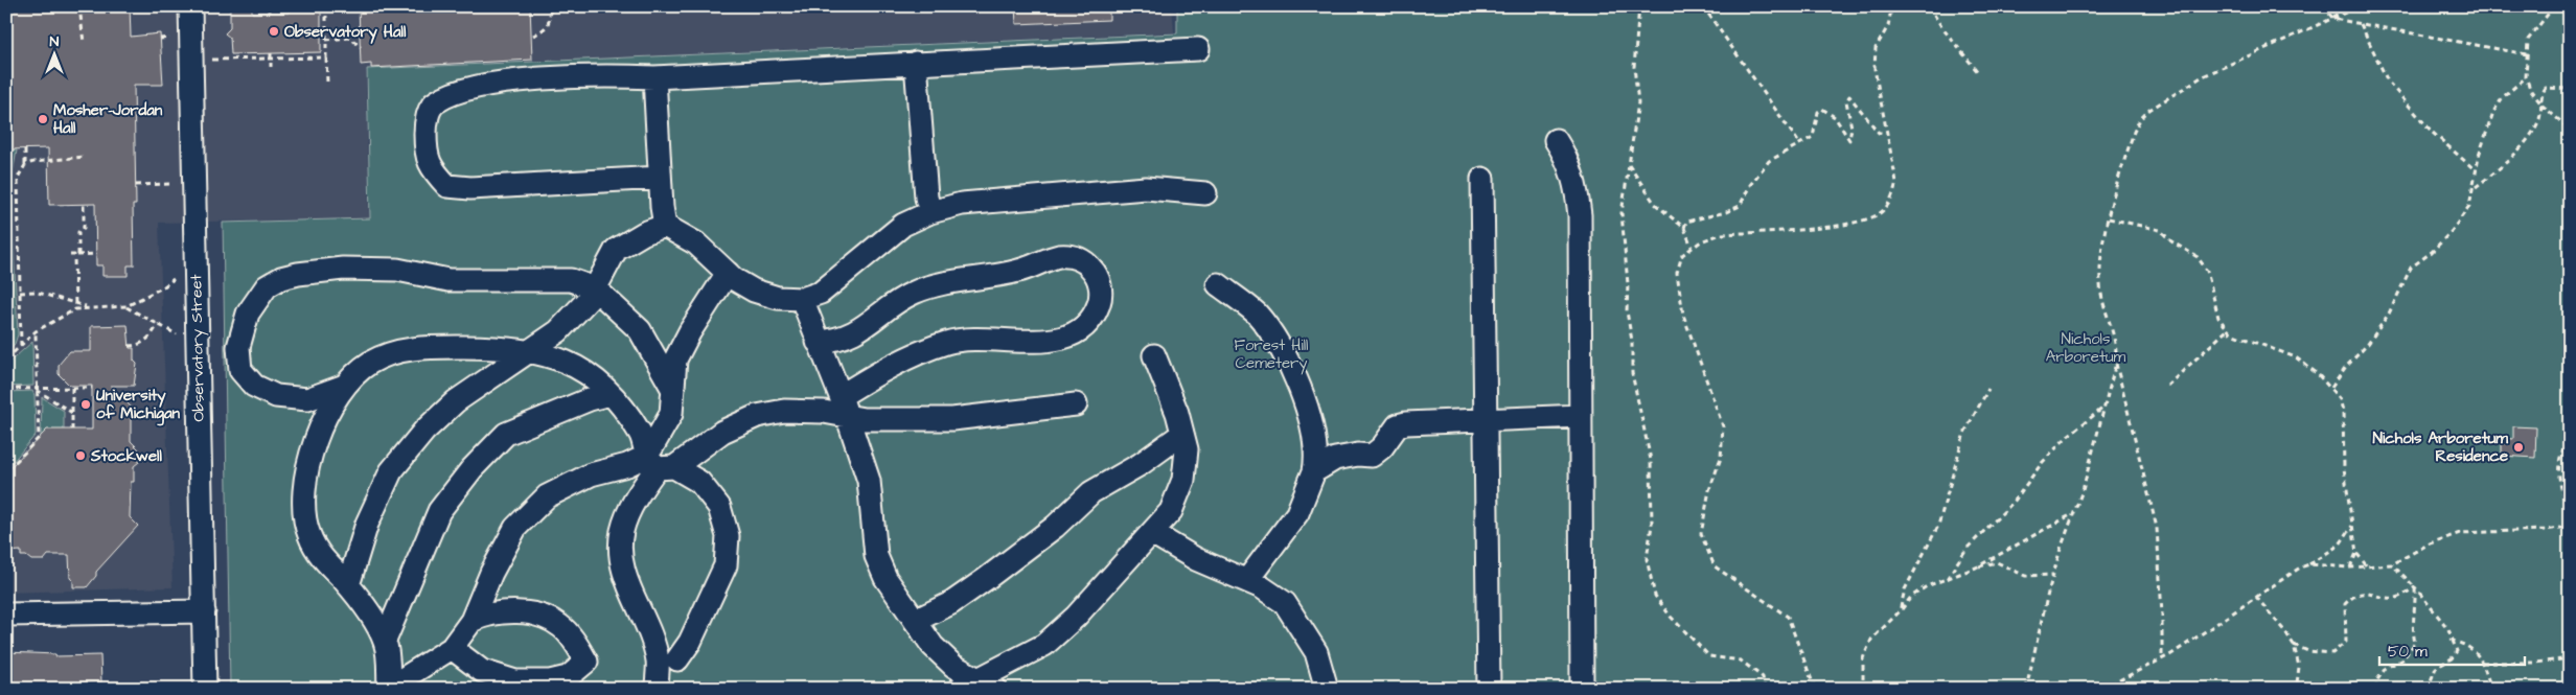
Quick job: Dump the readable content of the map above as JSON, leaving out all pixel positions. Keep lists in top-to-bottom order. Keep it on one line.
{"streets":{"street":["Observatory Street"]},"parks":["Nichols Arboretum","Forest Hill Cemetery"],"places":["Observatory Hall","Mosher-Jordan Hall","University of Michigan","Nichols Arboretum Residence","Stockwell"],"scale_bar":"50 m","north":"top"}
